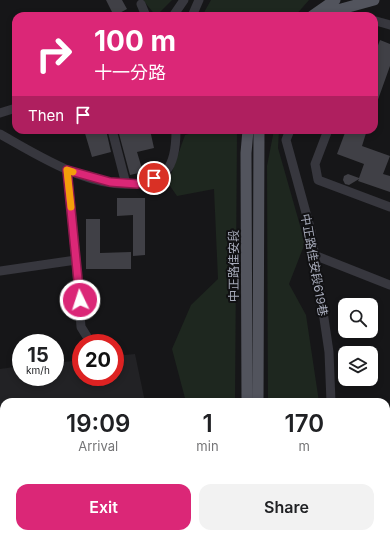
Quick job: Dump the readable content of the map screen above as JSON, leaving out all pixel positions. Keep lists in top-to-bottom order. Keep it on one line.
{"streets":{"main road":["中正路佳安段"],"street":["中正路佳安段619巷"]},"page":{"turn":["100 m","十一分路"],"then":"Then","speed":"15 km/h","limit":"20","eta":["19:09","Arrival","1","min","170","m"],"buttons":["Exit","Share"]}}
